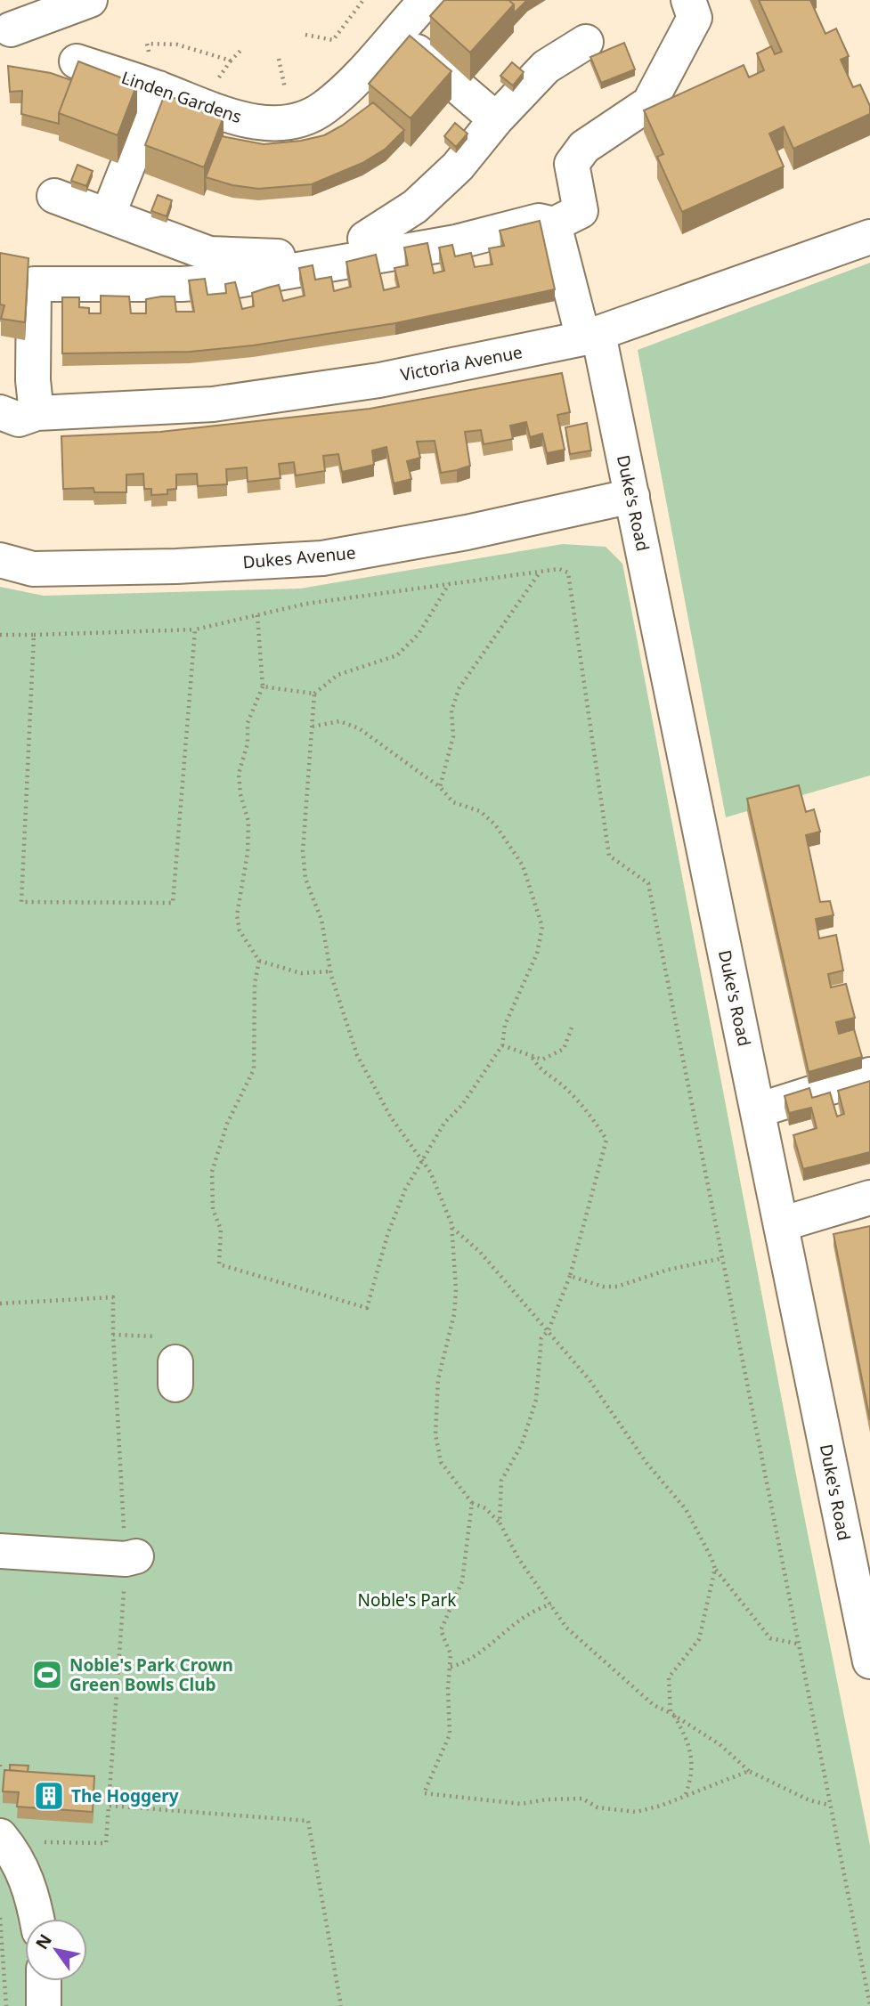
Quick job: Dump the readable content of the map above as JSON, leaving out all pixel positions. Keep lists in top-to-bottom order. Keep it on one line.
{"streets":{"street":["Linden Gardens","Victoria Avenue","Duke's Road","Dukes Avenue"]},"crossings":[["Victoria Avenue","Duke's Road"],["Duke's Road","Dukes Avenue"]],"parks":["Noble's Park"],"places":{"sports":["Noble's Park Crown Green Bowls Club"],"building":["The Hoggery"]},"north":"top left"}
